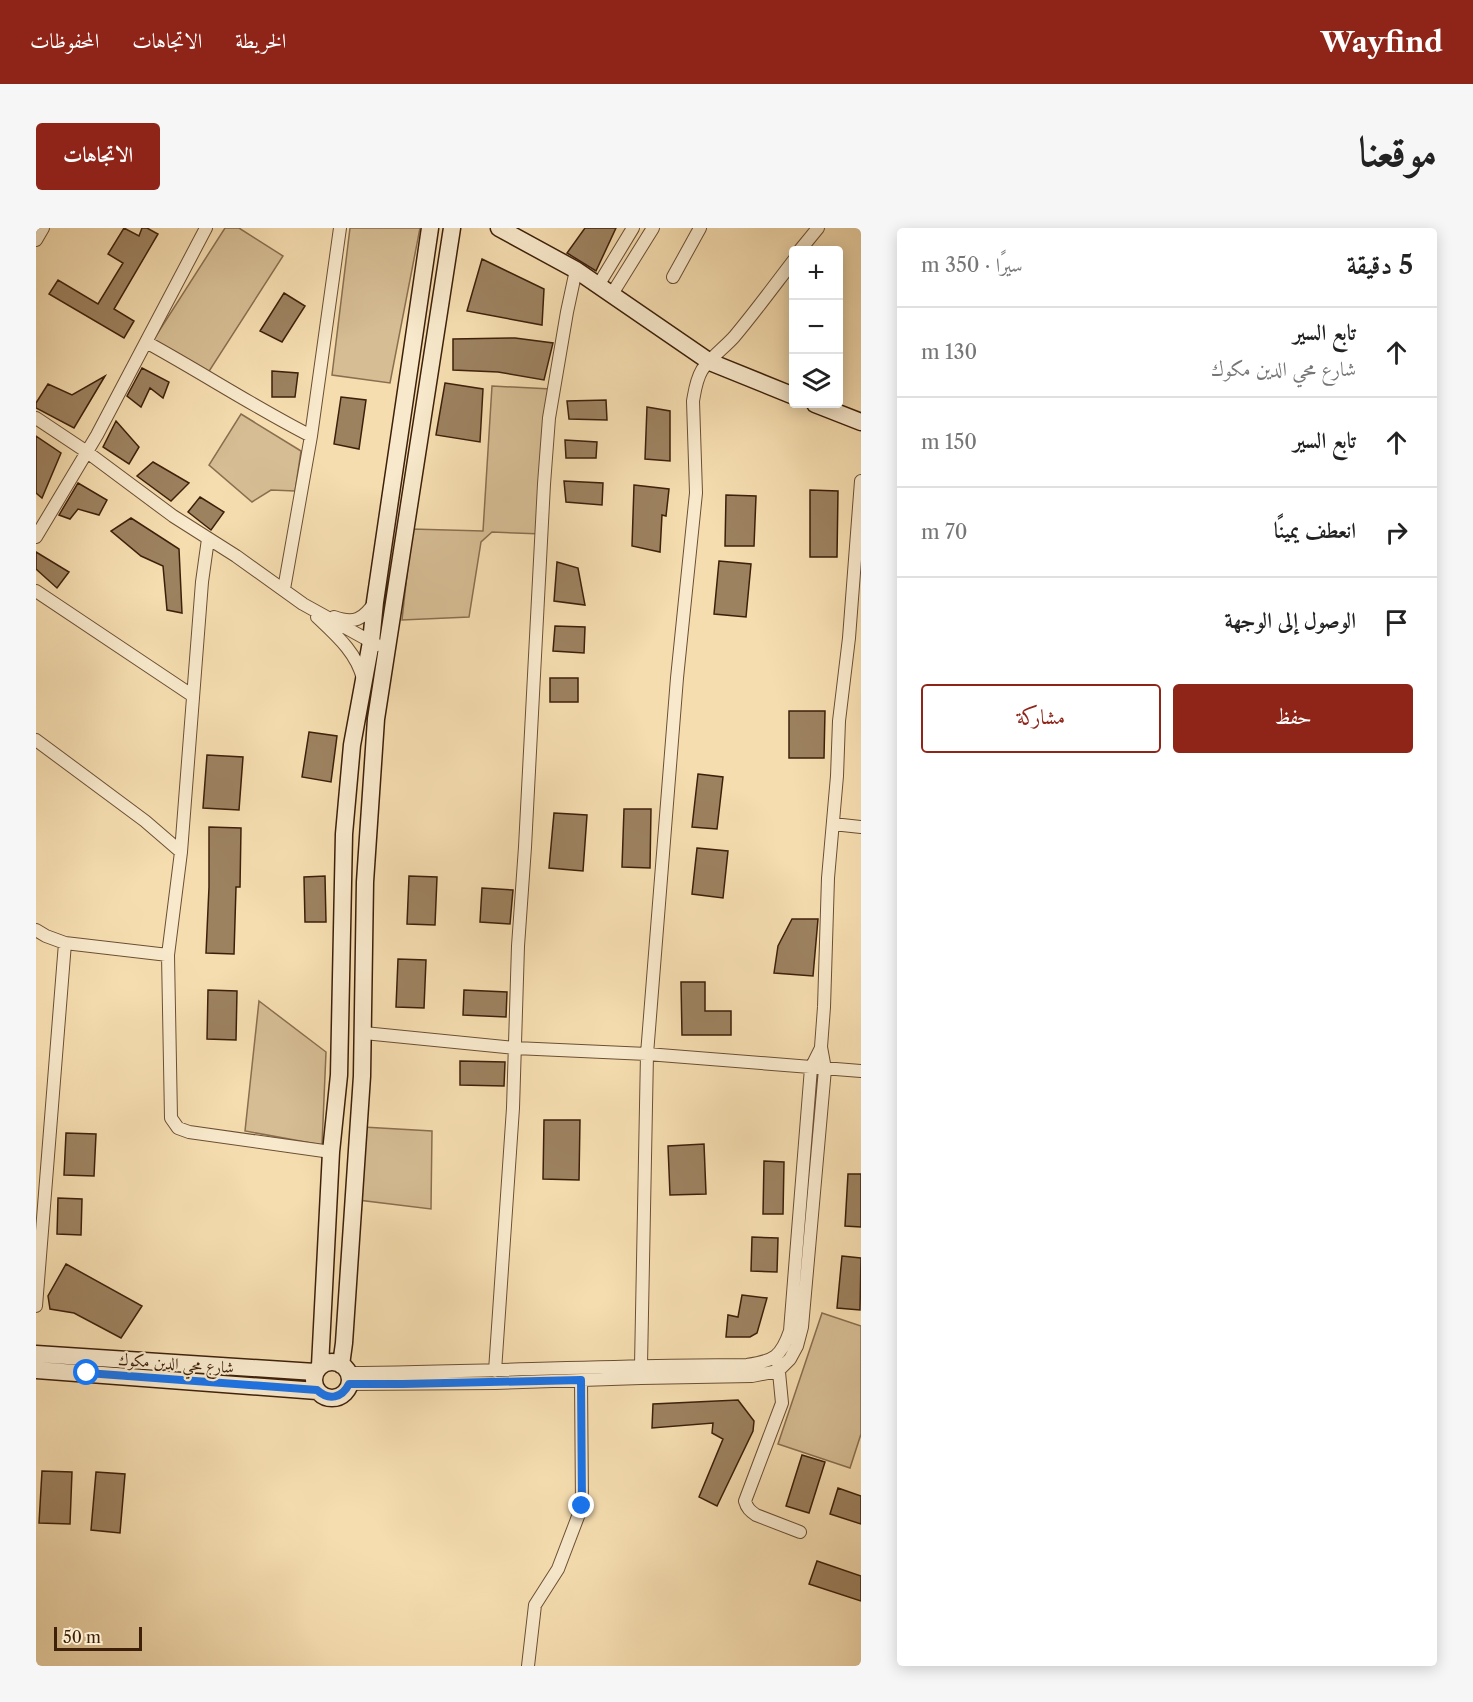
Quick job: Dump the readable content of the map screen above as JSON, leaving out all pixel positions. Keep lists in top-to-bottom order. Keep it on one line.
{"streets":{"street":["شارع محي الدين مكوك"]},"scale_bar":"50 m","page":{"header":"Wayfind","nav":["الخريطة","الاتجاهات","المحفوظات"],"title":"موقعنا","buttons":["الاتجاهات",["حفظ","مشاركة"]],"heading":["5 دقيقة","سيرًا · 350 m"],"map_buttons":["+","−"],"list":[["تابع السير","شارع محي الدين مكوك","130 m"],["تابع السير","150 m"],["انعطف يمينًا","70 m"],"الوصول إلى الوجهة"],"scale":"50 m"}}
